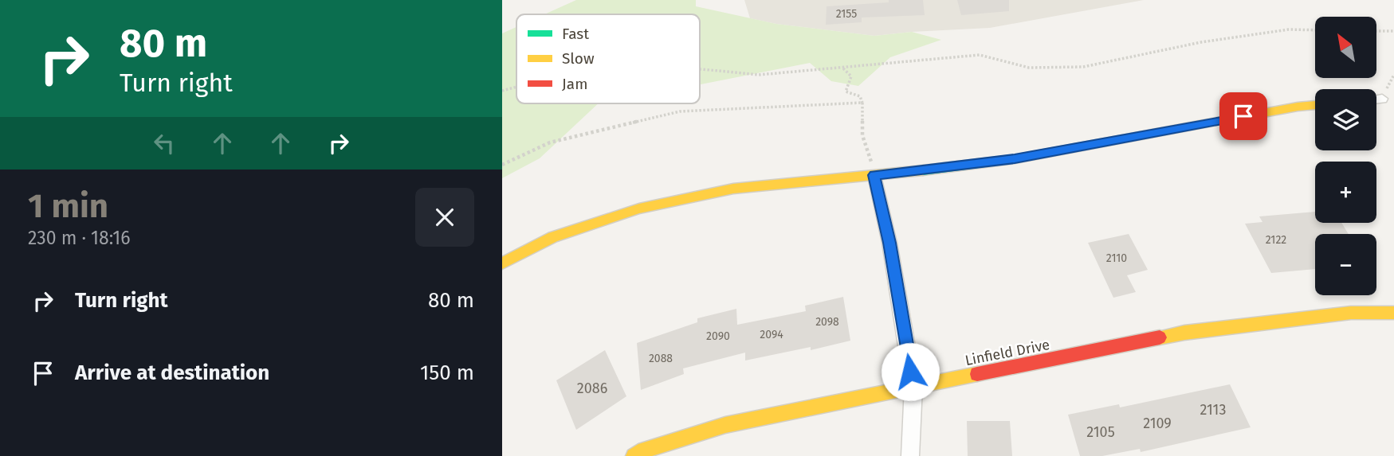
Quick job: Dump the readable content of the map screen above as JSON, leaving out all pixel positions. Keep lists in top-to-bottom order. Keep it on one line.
{"streets":{"street":["Linfield Drive"]},"house_numbers":["2155","2122","2110","2098","2094","2090","2088","2086","2113","2109","2105"],"legend":["Fast","Slow","Jam"],"north":"top left","page":{"turn":["80 m","Turn right"],"map_buttons":["+","−"],"heading":["1 min","230 m · 18:16"],"list":[{"name":"Turn right","value":"80 m"},{"name":"Arrive at destination","value":"150 m"}]}}
